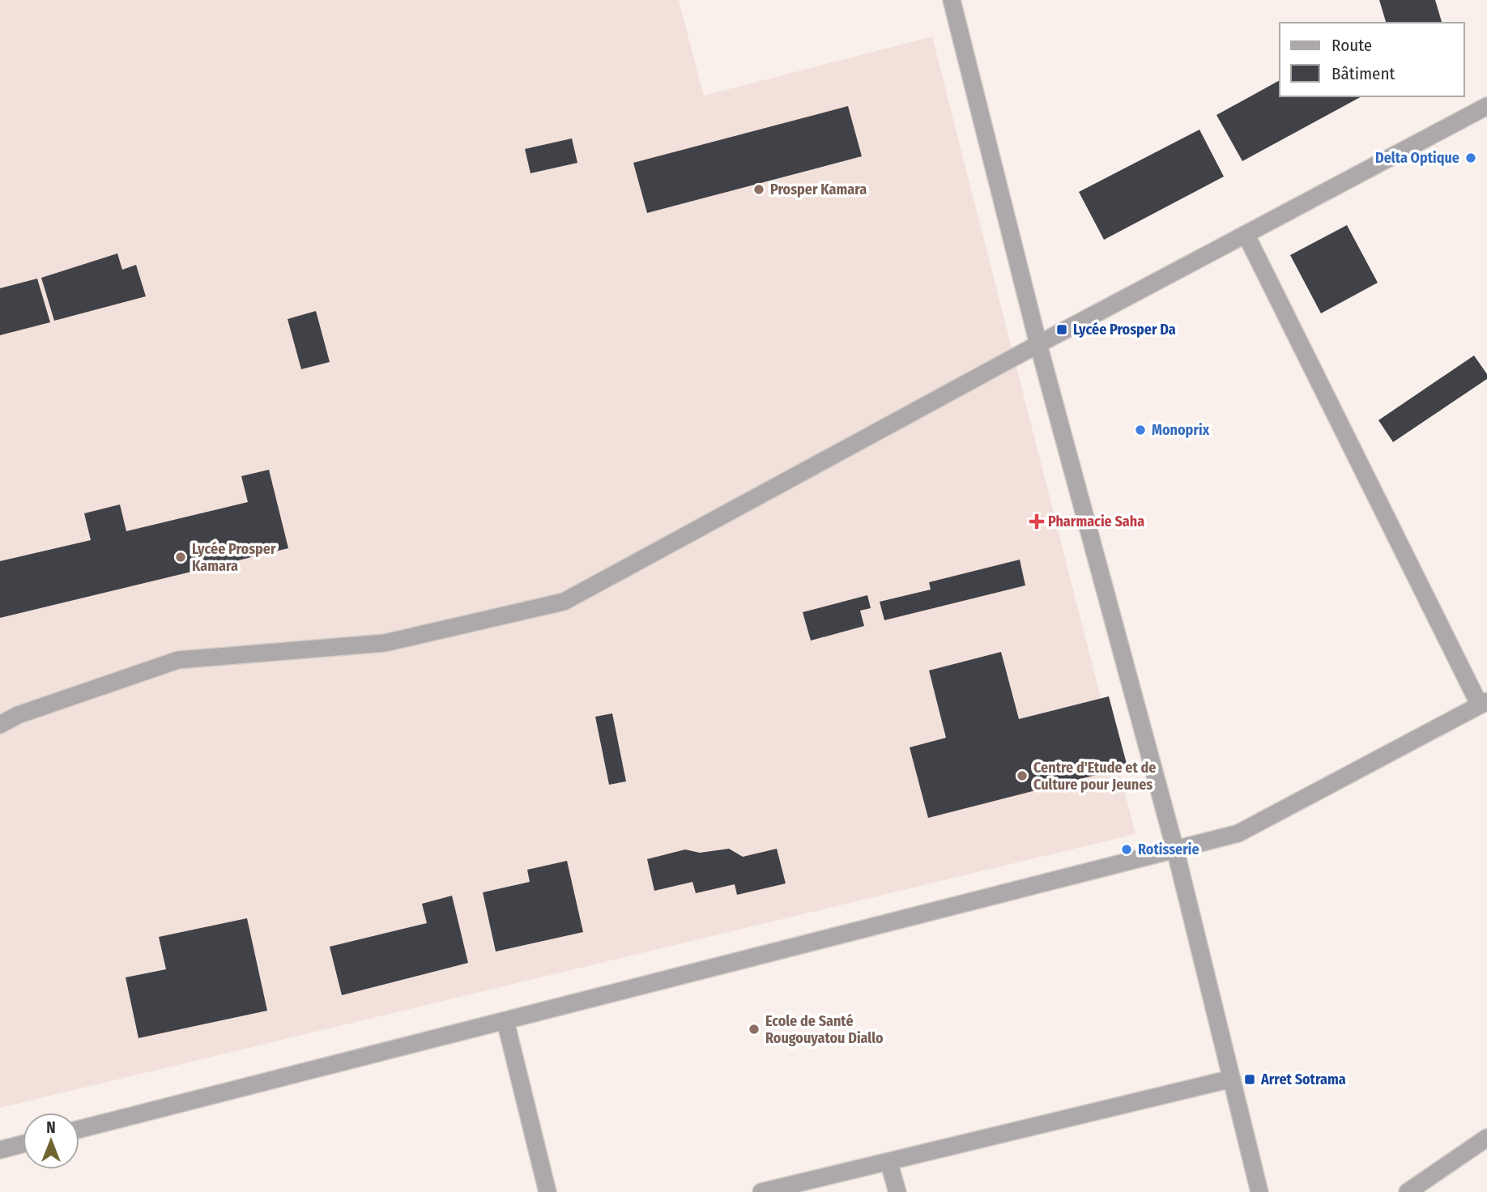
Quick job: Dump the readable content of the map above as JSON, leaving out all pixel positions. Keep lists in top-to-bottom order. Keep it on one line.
{"places":{"other":["Delta Optique","Prosper Kamara","Monoprix","Lycée Prosper Kamara","Centre d'Etude et de Culture pour Jeunes","Rotisserie","Ecole de Santé Rougouyatou Diallo"],"transit":["Lycée Prosper Da","Arret Sotrama"],"health":["Pharmacie Saha"]},"legend":["Route","Bâtiment"],"north":"top"}
